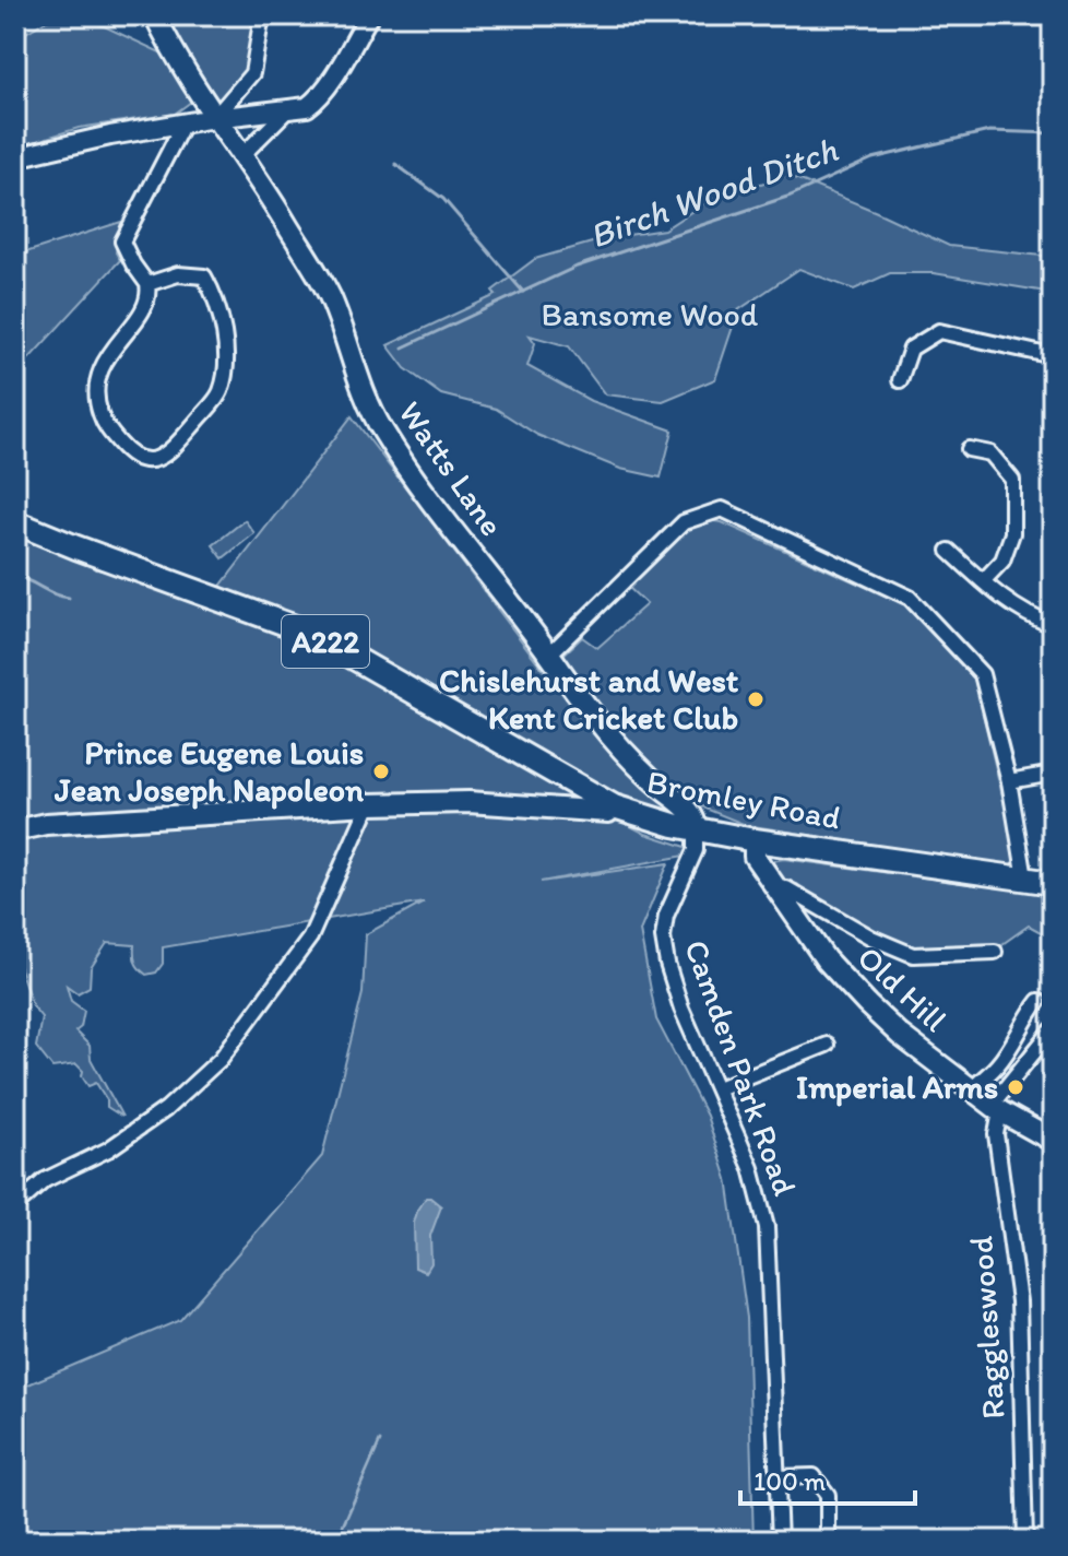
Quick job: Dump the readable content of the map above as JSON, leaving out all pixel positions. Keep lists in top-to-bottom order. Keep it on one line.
{"streets":{"main road":["Watts Lane","A222","Bromley Road","Old Hill"],"street":["Camden Park Road","Raggleswood"]},"crossings":[["Watts Lane","Bromley Road"],["Watts Lane","Camden Park Road"],["Bromley Road","Old Hill"],["Bromley Road","Camden Park Road"],["Old Hill","Raggleswood"]],"water":["Birch Wood Ditch"],"parks":["Bansome Wood"],"places":["Chislehurst and West Kent Cricket Club","Prince Eugene Louis Jean Joseph Napoleon","Imperial Arms"],"scale_bar":"100 m"}
